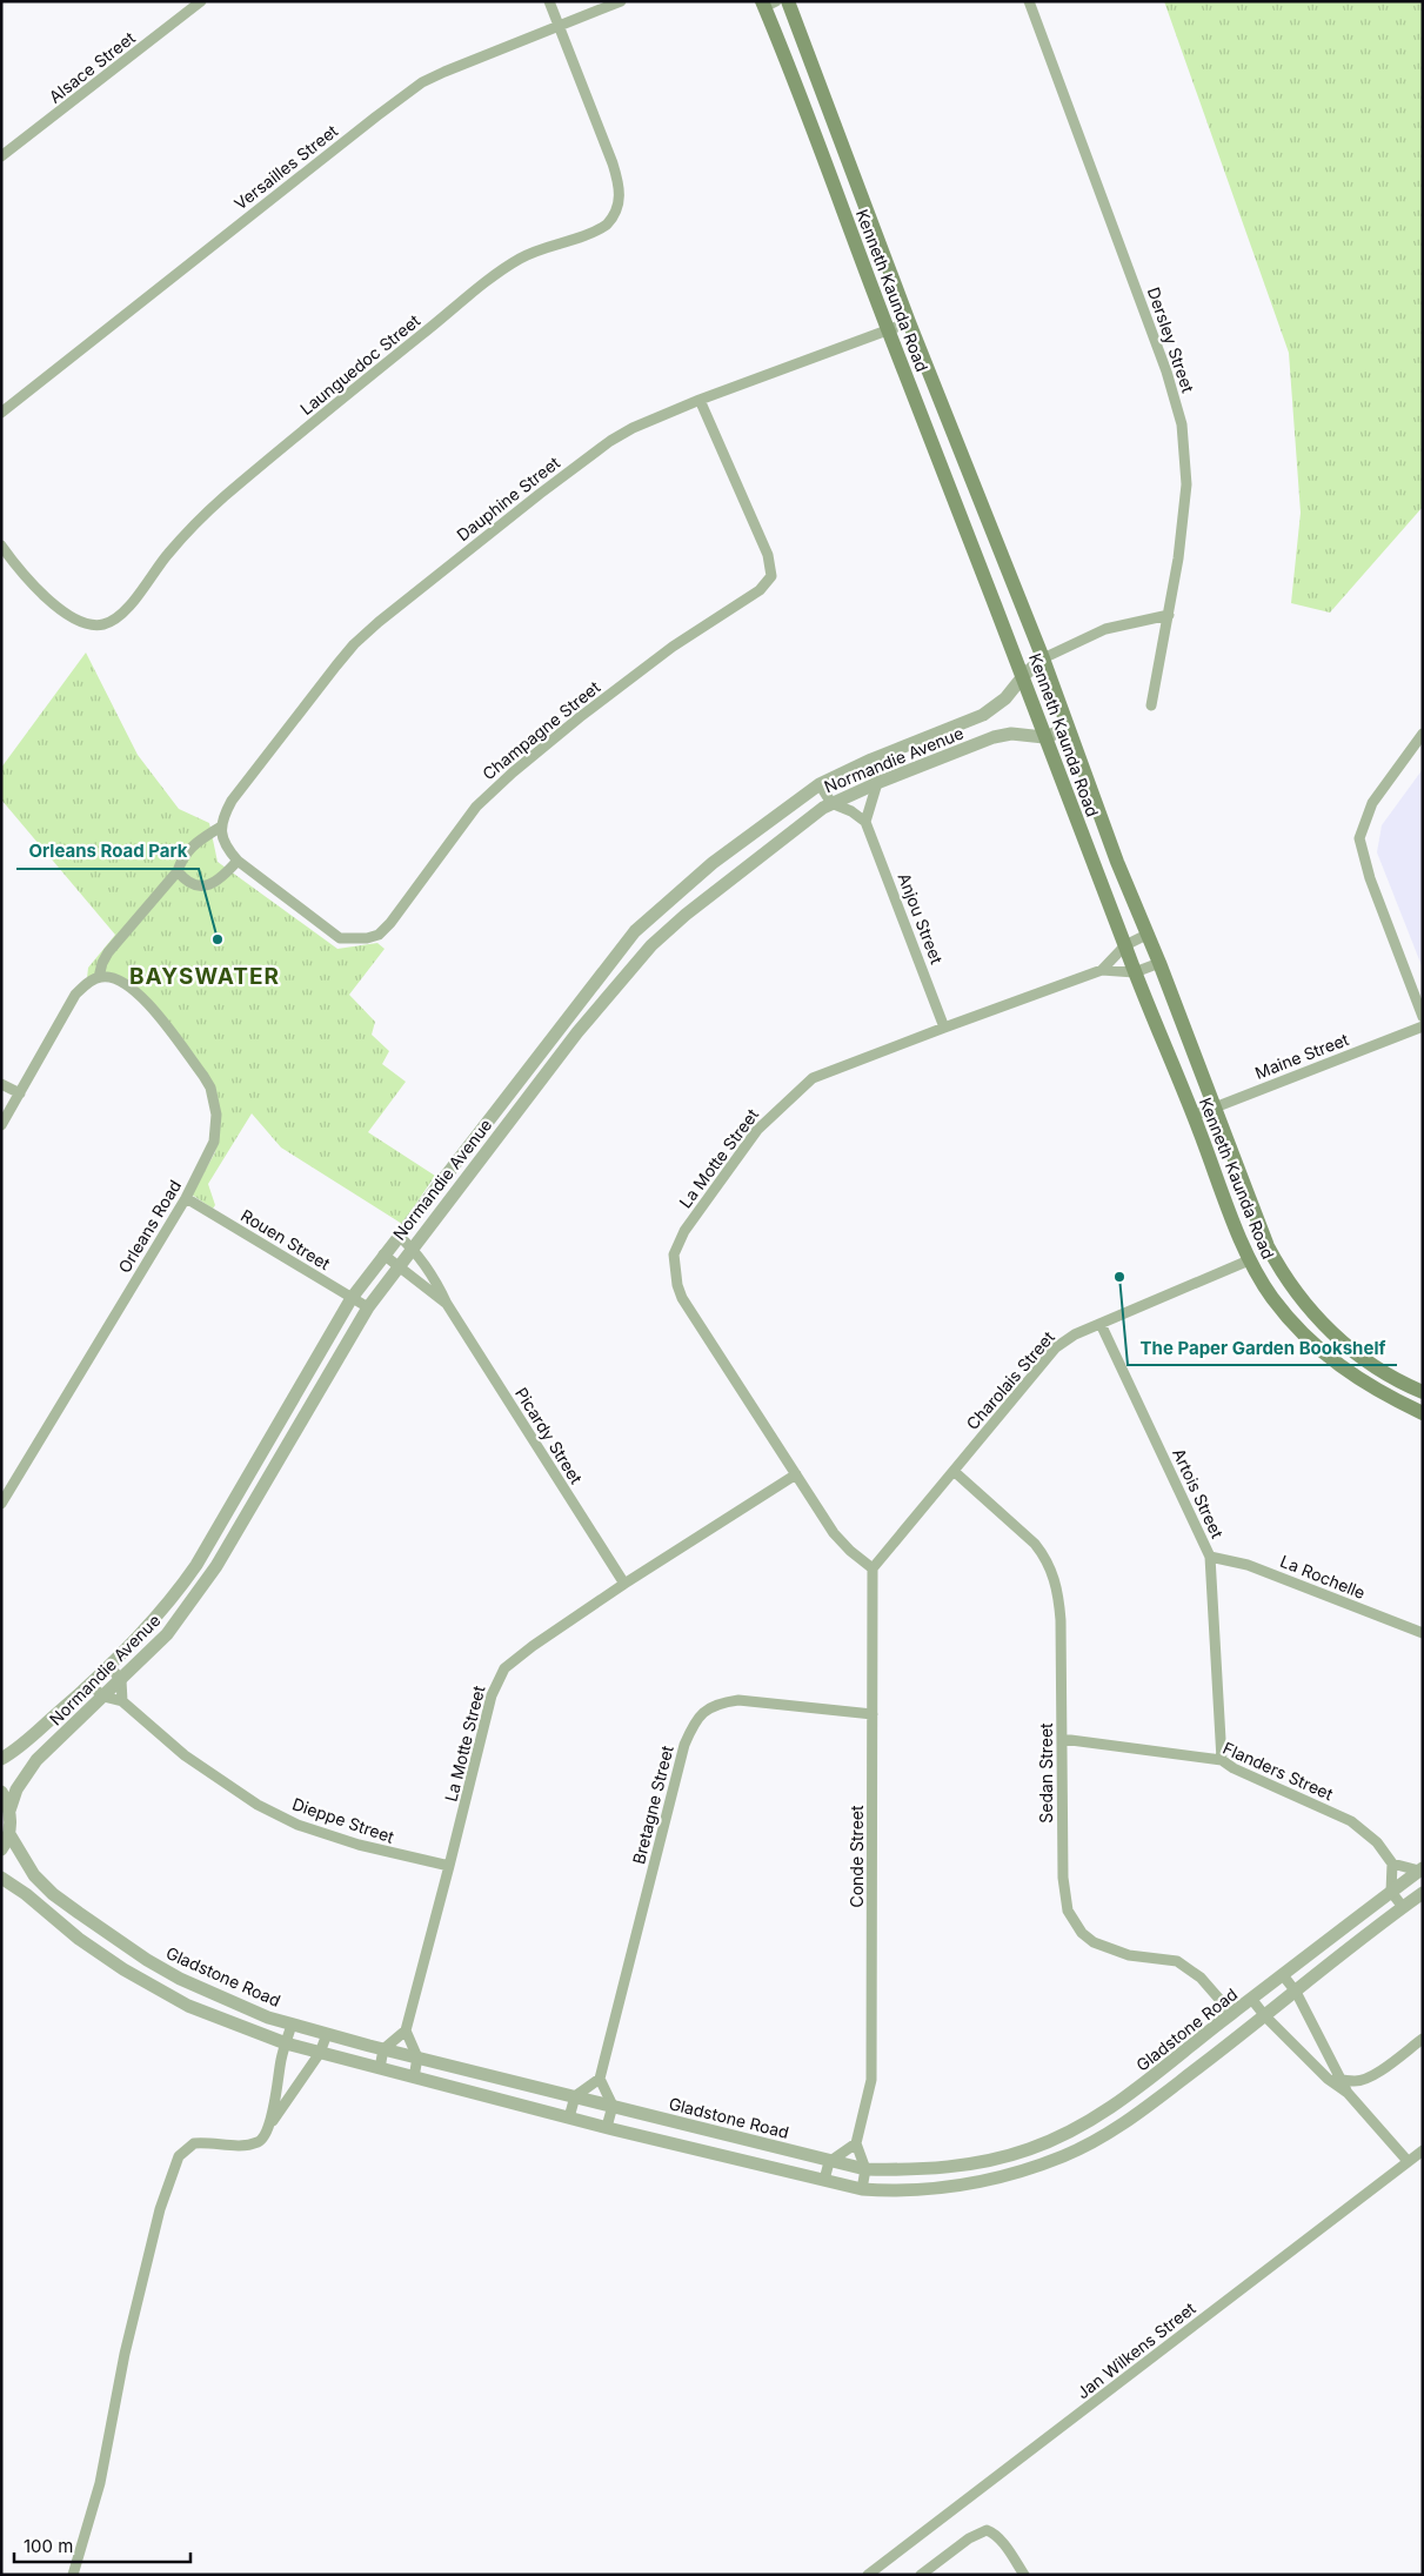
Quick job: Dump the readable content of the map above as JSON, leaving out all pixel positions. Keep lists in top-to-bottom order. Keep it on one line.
{"streets":{"main road":["Kenneth Kaunda Road"],"street":["Alsace Street","Versailles Street","Dersley Street","Launguedoc Street","Dauphine Street","Champagne Street","Normandie Avenue","Anjou Street","Maine Street","La Motte Street","Orleans Road","Rouen Street","Charolais Street","Picardy Street","Artois Street","La Rochelle","Flanders Street","Sedan Street","Bretagne Street","Dieppe Street","Conde Street","Gladstone Road","Jan Wilkens Street"]},"crossings":[["Versailles Street","Launguedoc Street"],["Kenneth Kaunda Road","Dauphine Street"],["Kenneth Kaunda Road","Normandie Avenue"],["Kenneth Kaunda Road","Maine Street"],["Kenneth Kaunda Road","La Motte Street"],["Kenneth Kaunda Road","Charolais Street"],["Dauphine Street","Champagne Street"],["Normandie Avenue","Rouen Street"],["Normandie Avenue","Picardy Street"],["Anjou Street","La Motte Street"],["La Motte Street","Charolais Street"],["La Motte Street","Picardy Street"],["La Motte Street","Dieppe Street"],["La Motte Street","Conde Street"],["Orleans Road","Rouen Street"],["Charolais Street","Artois Street"],["Charolais Street","Sedan Street"],["Charolais Street","Conde Street"],["Artois Street","La Rochelle"],["Artois Street","Flanders Street"],["Flanders Street","Sedan Street"],["Sedan Street","Gladstone Road"],["Bretagne Street","Conde Street"]],"districts":["BAYSWATER"],"places":["Orleans Road Park","The Paper Garden Bookshelf"],"scale_bar":"100 m"}
